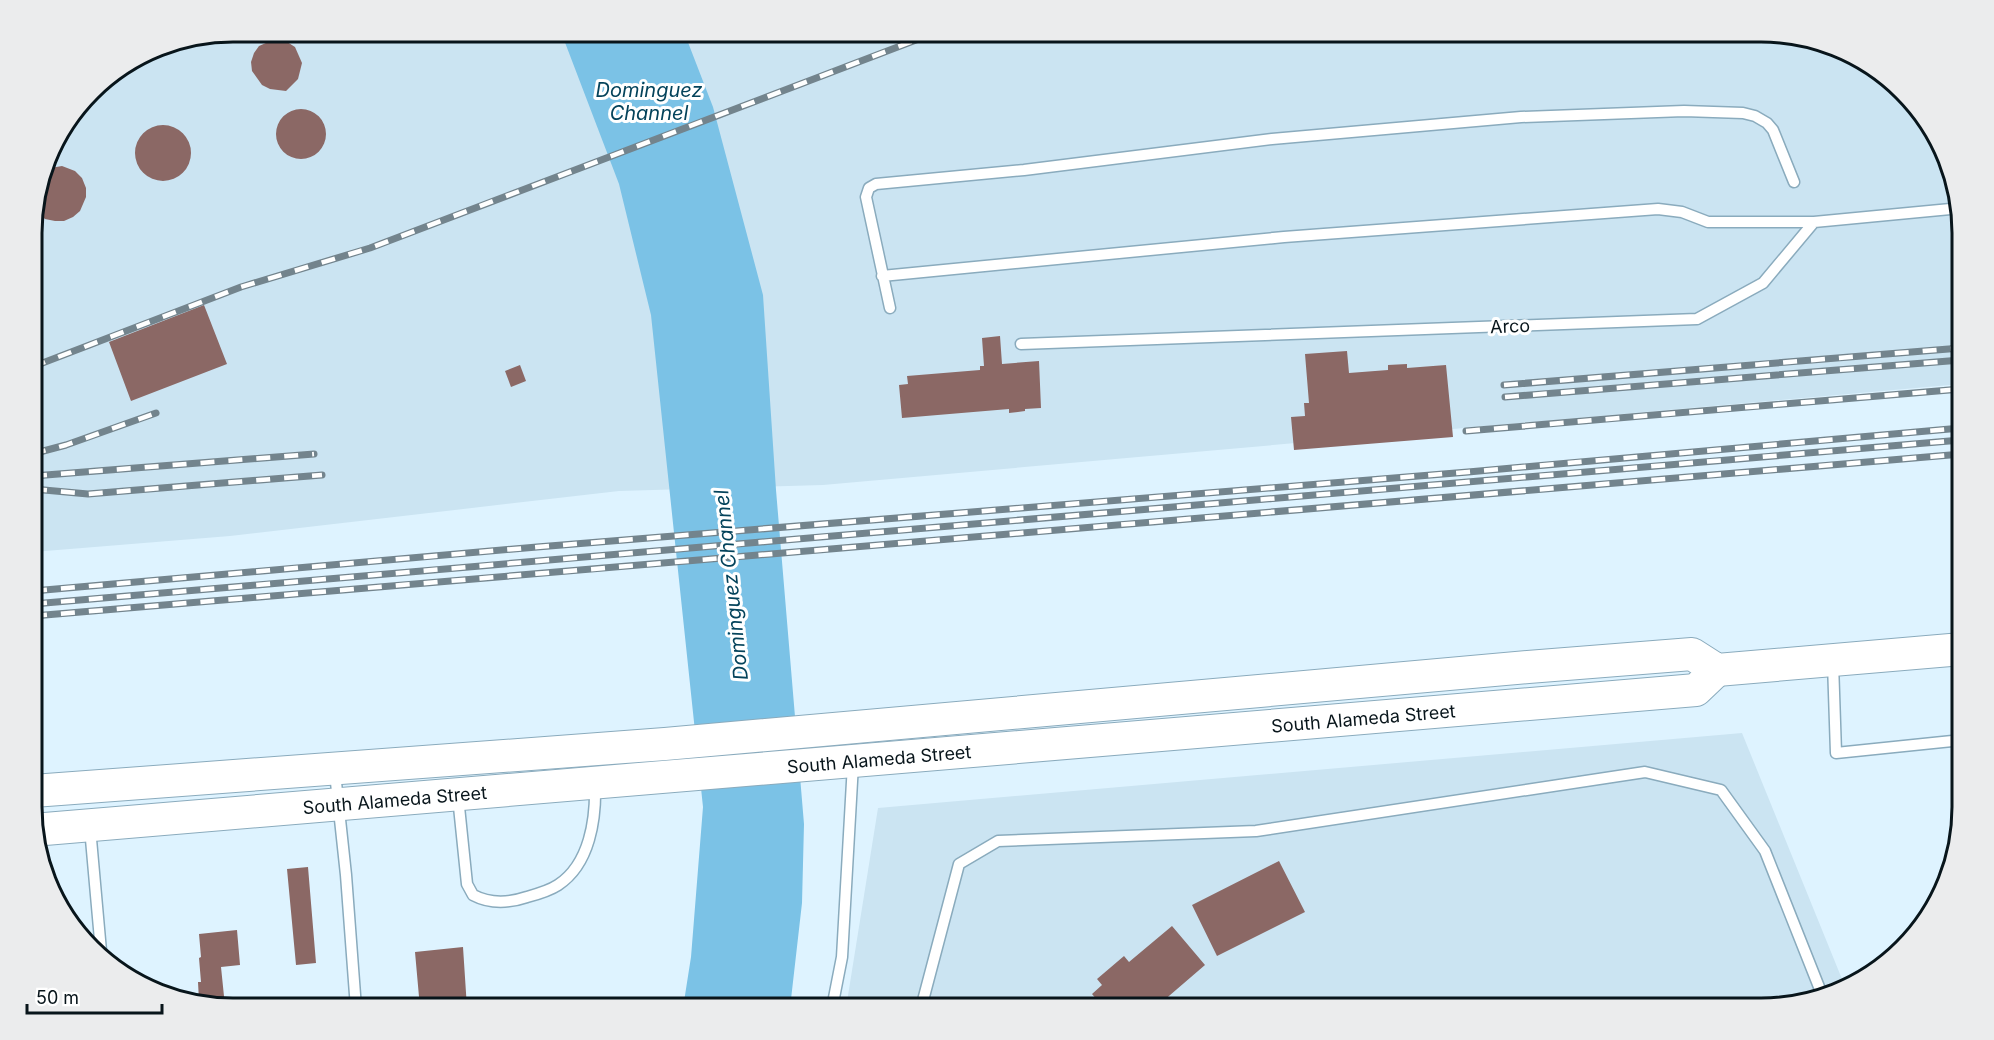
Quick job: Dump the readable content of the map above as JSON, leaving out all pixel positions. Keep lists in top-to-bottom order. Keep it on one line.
{"streets":{"main road":["South Alameda Street"],"lane":["Arco"]},"water":["Dominguez Channel"],"scale_bar":"50 m"}
